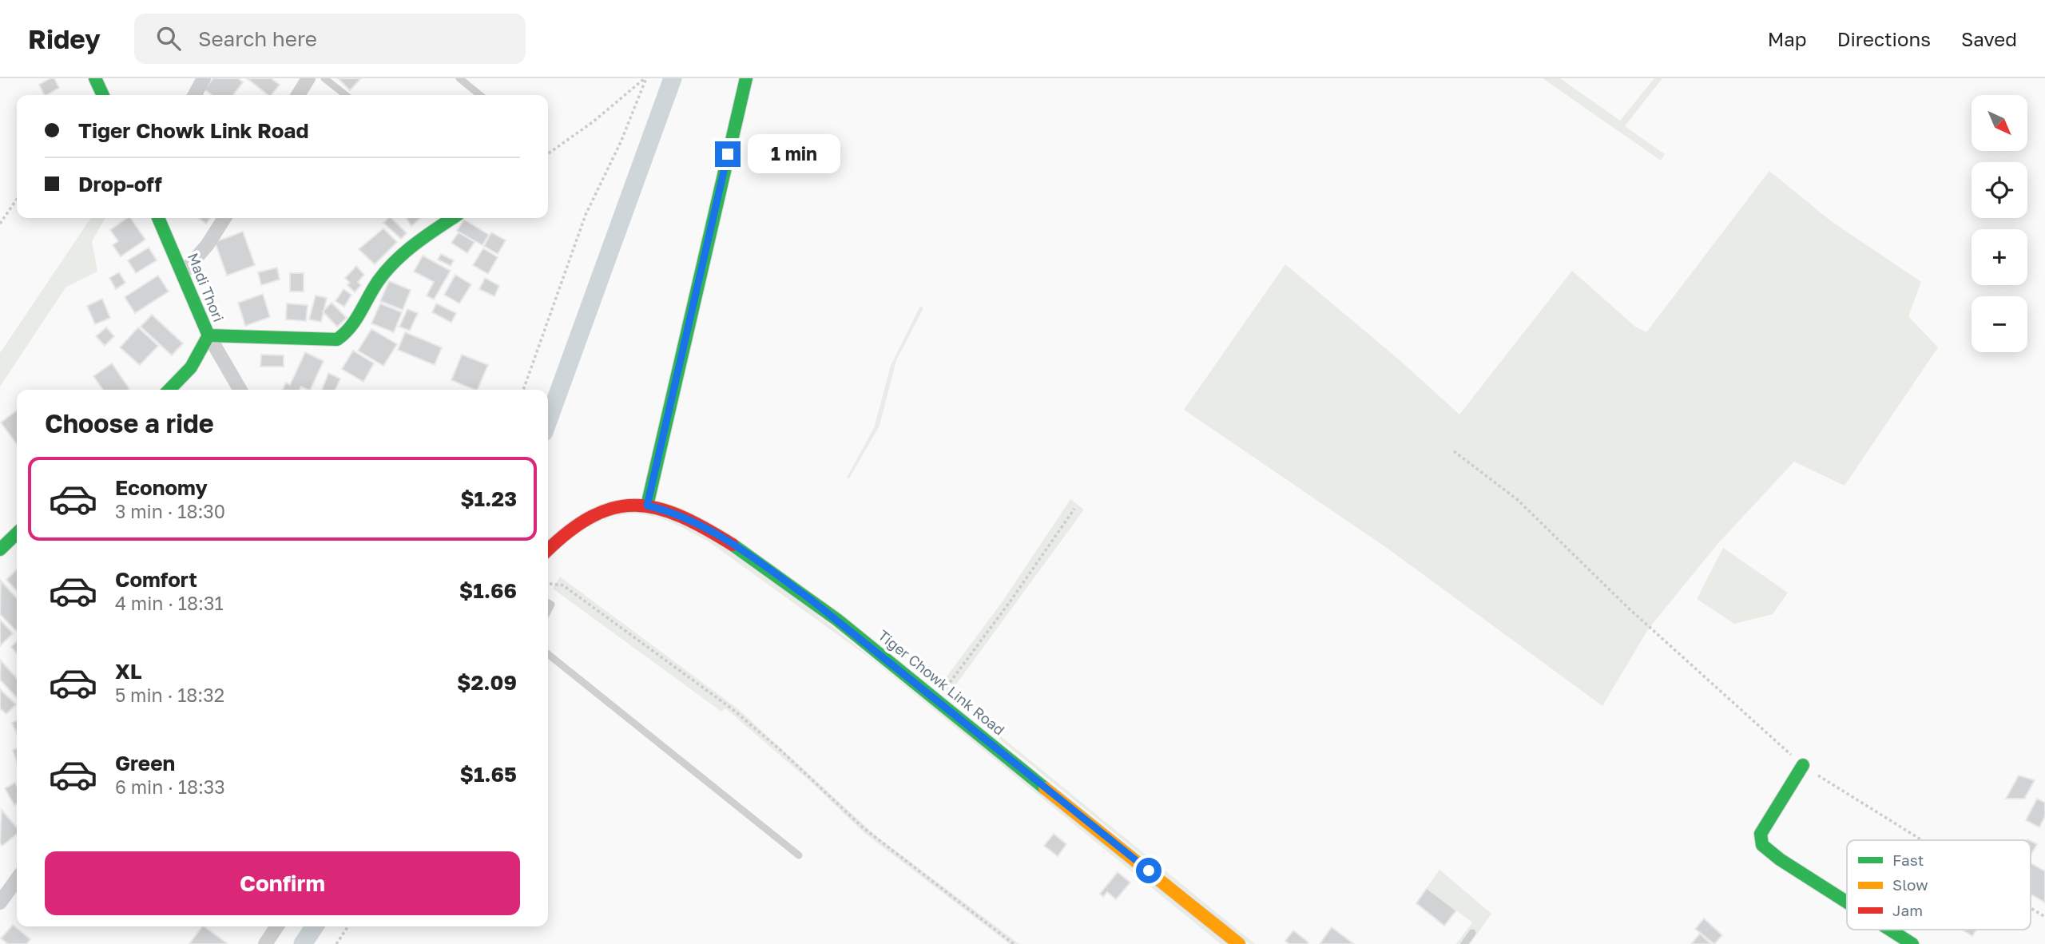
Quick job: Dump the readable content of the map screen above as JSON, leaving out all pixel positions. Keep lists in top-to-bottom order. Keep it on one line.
{"streets":{"street":["Madi Thori","Tiger Chowk Link Road"]},"legend":["Fast","Slow","Jam"],"north":"bottom right","page":{"header":"Ridey","search":"Search here","nav":["Map","Directions","Saved"],"map_buttons":["+","−"],"banner":["Tiger Chowk Link Road","Drop-off"],"bubble":"1 min","heading":"Choose a ride","list":[{"name":"Economy","note":"3 min · 18:30","value":"$1.23"},{"name":"Comfort","note":"4 min · 18:31","value":"$1.66"},{"name":"XL","note":"5 min · 18:32","value":"$2.09"},{"name":"Green","note":"6 min · 18:33","value":"$1.65"}],"buttons":"Confirm"}}
